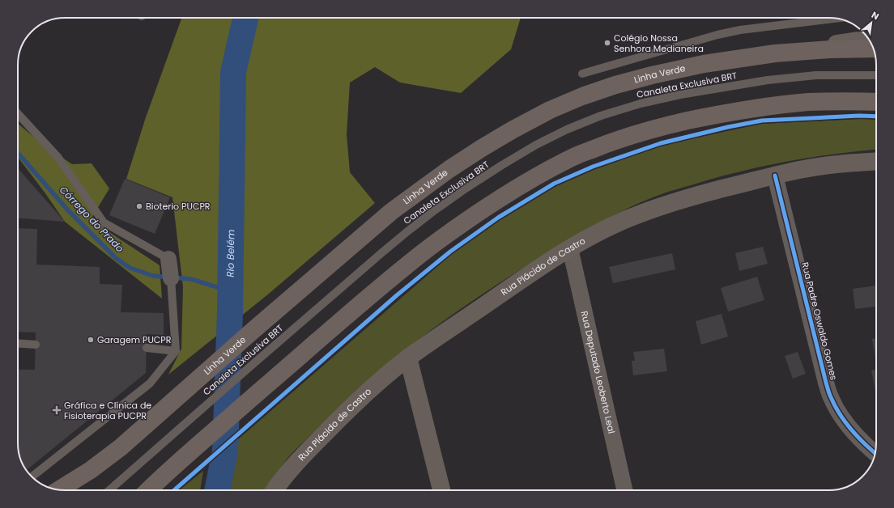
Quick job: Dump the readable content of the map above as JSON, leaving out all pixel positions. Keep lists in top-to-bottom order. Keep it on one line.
{"streets":{"highway":["Linha Verde"],"main road":["Rua Plácido de Castro"],"street":["Rua Padre Oswaldo Gomes","Rua Deputado Leoberto Leal"],"lane":["Canaleta Exclusiva BRT"]},"crossings":[["Rua Plácido de Castro","Rua Padre Oswaldo Gomes"],["Rua Plácido de Castro","Rua Deputado Leoberto Leal"]],"water":["Córrego do Prado","Rio Belém"],"places":{"other":["Colégio Nossa Senhora Medianeira","Bioterio PUCPR","Garagem PUCPR"],"health":["Gráfica e Clínica de Fisioterapia PUCPR"]},"north":"top right"}
